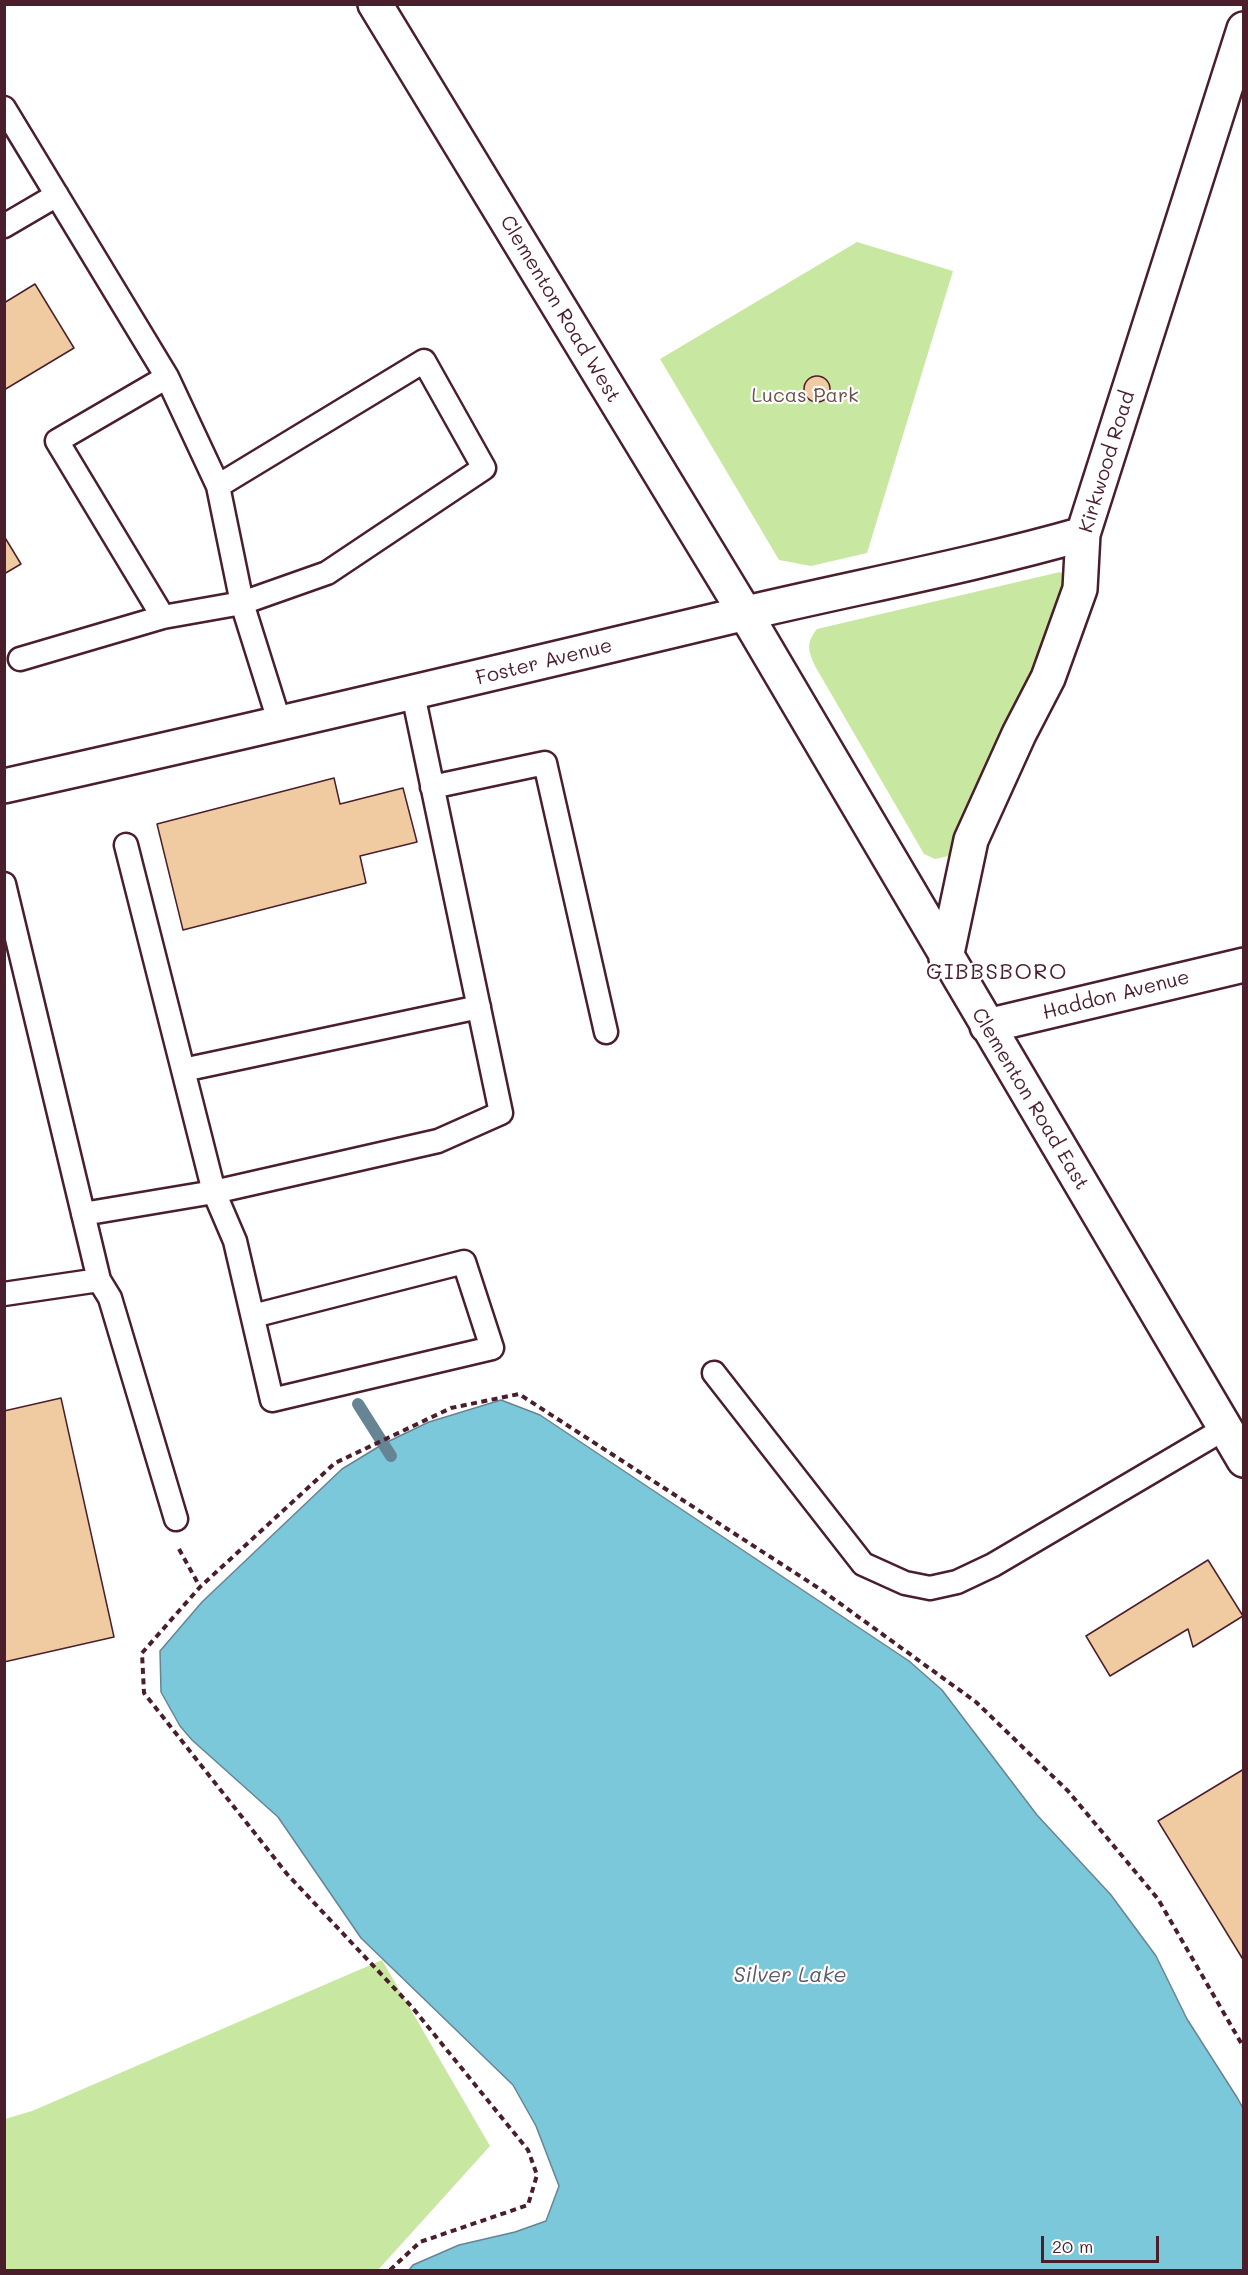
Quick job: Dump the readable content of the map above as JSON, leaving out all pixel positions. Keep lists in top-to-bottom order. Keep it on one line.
{"streets":{"street":["Clementon Road West","Kirkwood Road","Foster Avenue","Haddon Avenue","Clementon Road East"]},"crossings":[["Clementon Road West","Foster Avenue"],["Clementon Road West","Clementon Road East"],["Kirkwood Road","Foster Avenue"],["Kirkwood Road","Clementon Road East"],["Foster Avenue","Clementon Road East"],["Haddon Avenue","Clementon Road East"]],"districts":["GIBBSBORO"],"water":["Silver Lake"],"parks":["Lucas Park"],"scale_bar":"20 m"}
